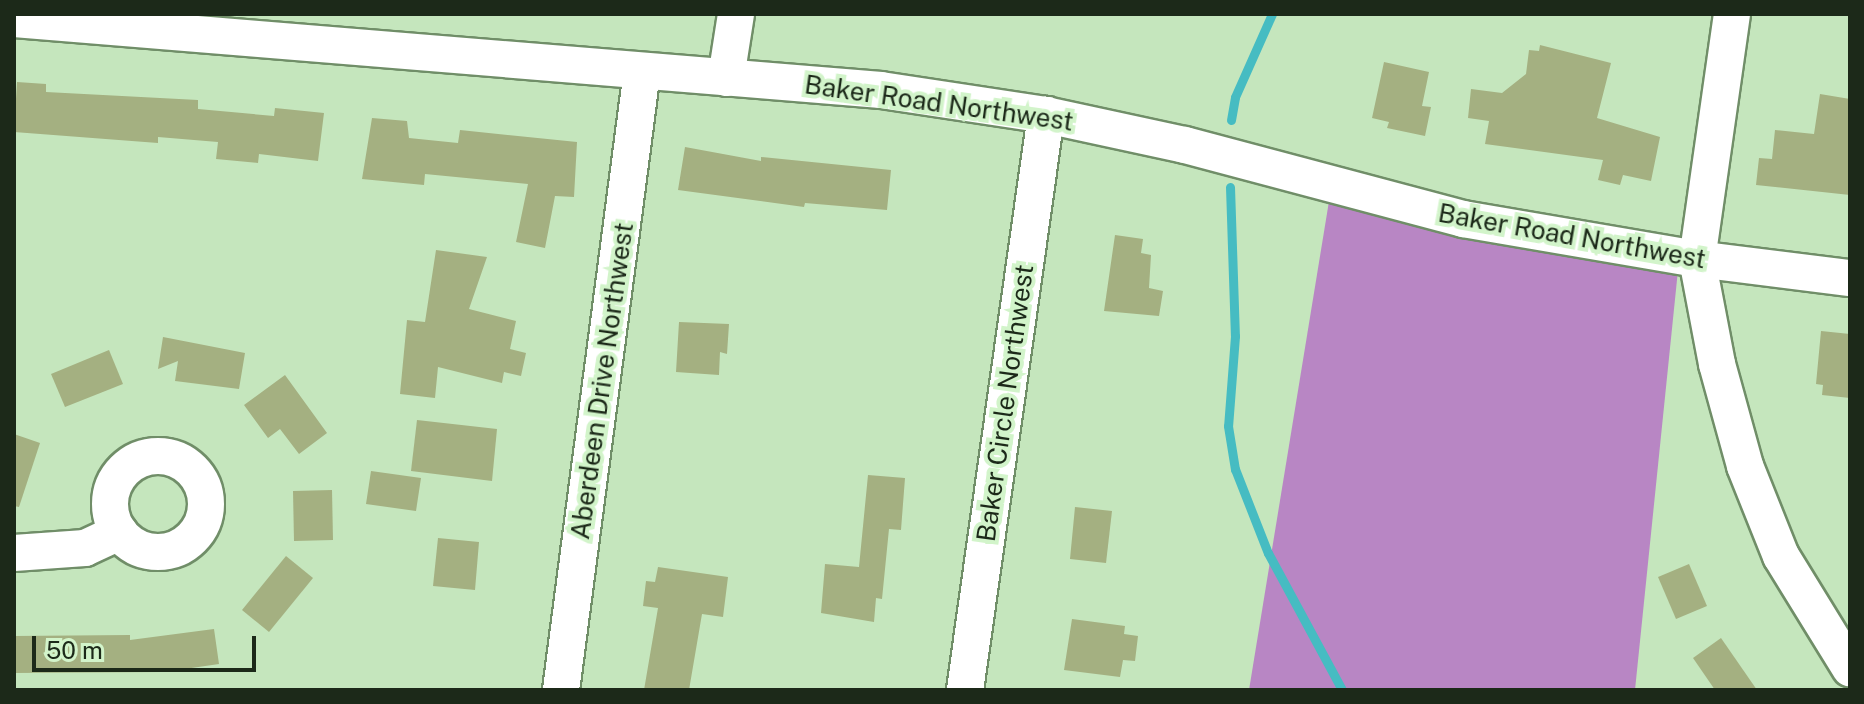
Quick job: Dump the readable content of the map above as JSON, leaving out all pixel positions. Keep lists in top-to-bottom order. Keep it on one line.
{"streets":{"street":["Baker Road Northwest","Aberdeen Drive Northwest","Baker Circle Northwest"]},"crossings":[["Baker Road Northwest","Aberdeen Drive Northwest"],["Baker Road Northwest","Baker Circle Northwest"]],"scale_bar":"50 m"}
